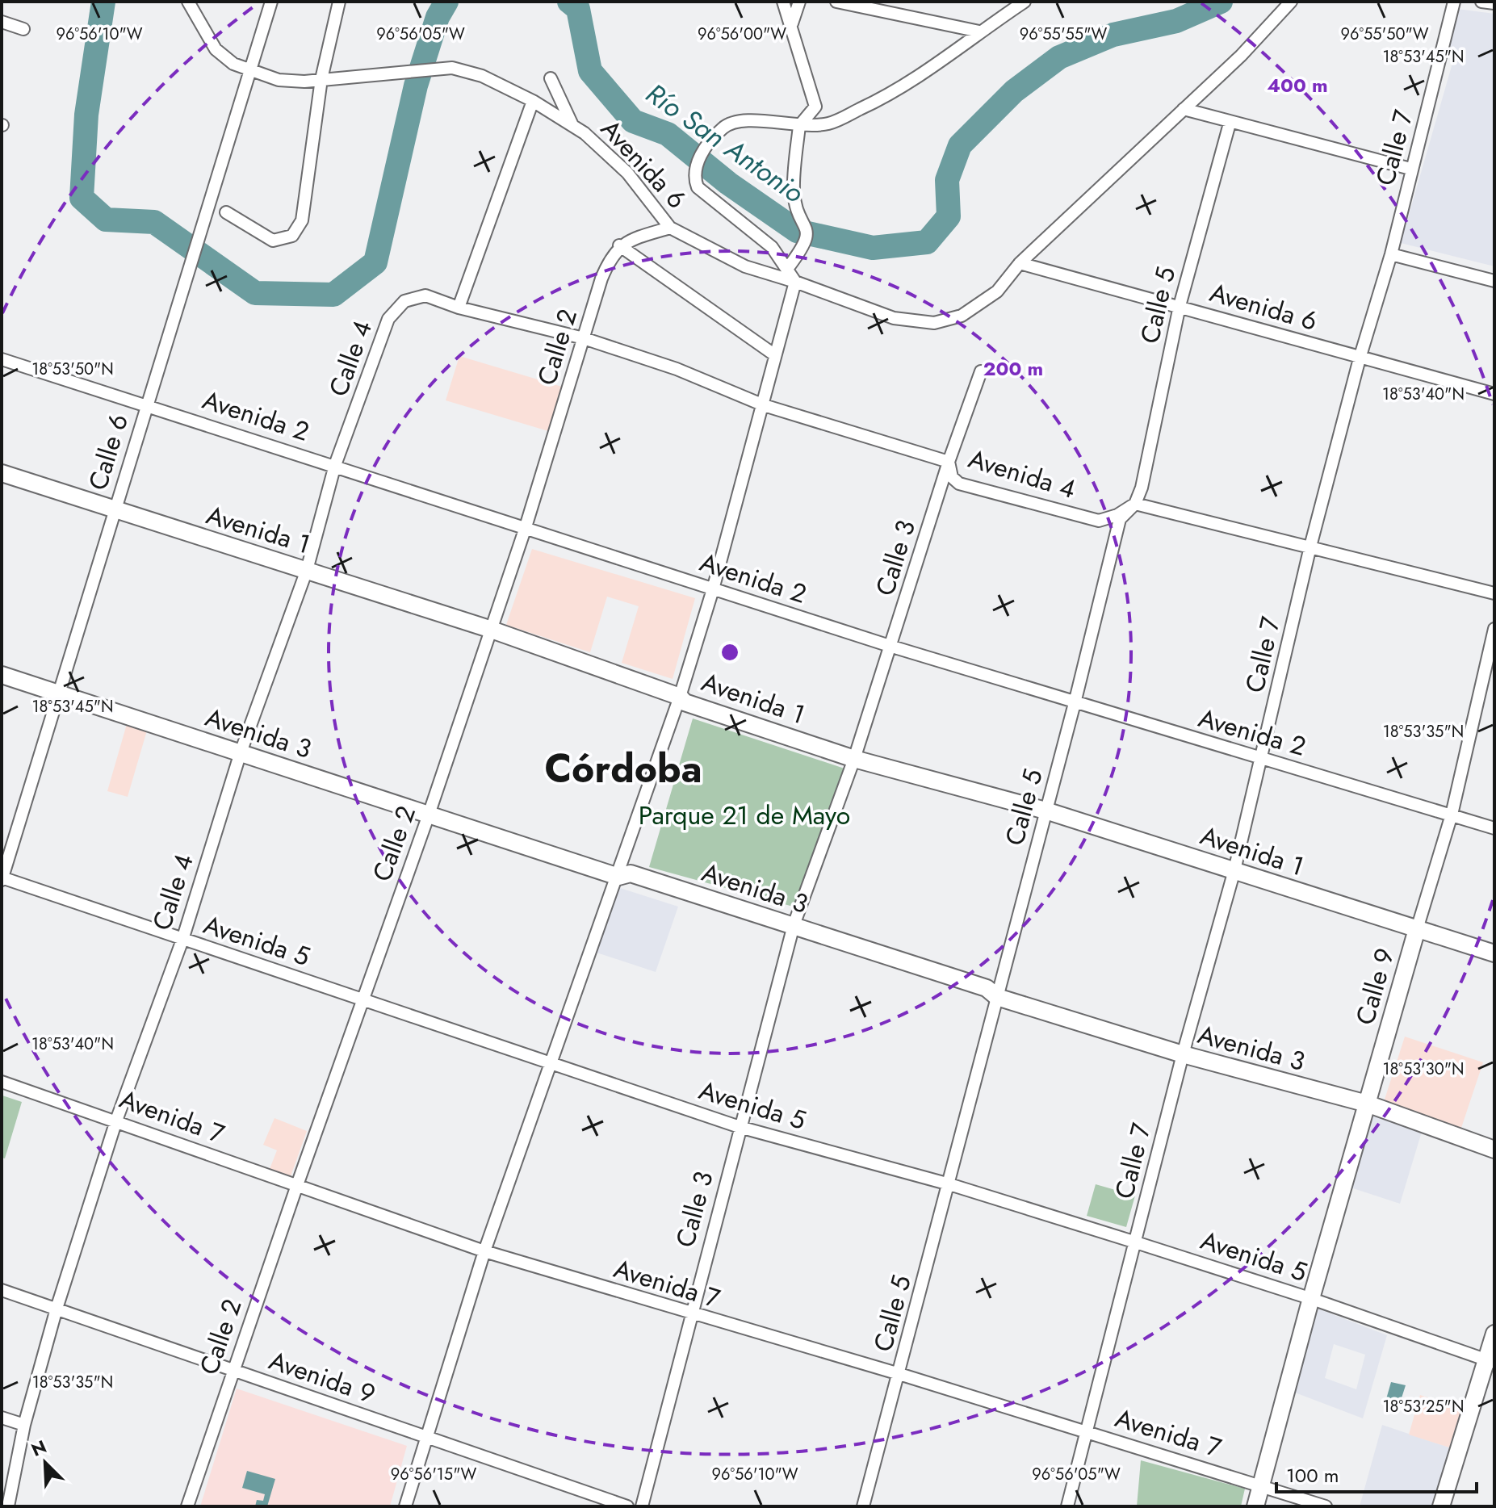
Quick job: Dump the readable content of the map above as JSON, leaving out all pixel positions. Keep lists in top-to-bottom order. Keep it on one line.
{"streets":{"main road":["Avenida 1","Avenida 3","Calle 9"],"street":["Calle 7","Avenida 6","Calle 5","Calle 2","Calle 4","Avenida 2","Calle 6","Avenida 4","Calle 3","Avenida 5","Avenida 7","Avenida 9"]},"crossings":[["Calle 7","Avenida 6"],["Calle 7","Avenida 2"],["Calle 7","Avenida 1"],["Calle 7","Avenida 3"],["Calle 7","Avenida 5"],["Calle 7","Avenida 7"],["Avenida 6","Calle 5"],["Avenida 6","Calle 6"],["Calle 5","Avenida 2"],["Calle 5","Avenida 4"],["Calle 5","Avenida 1"],["Calle 5","Avenida 3"],["Calle 5","Avenida 5"],["Calle 5","Avenida 7"],["Calle 2","Avenida 2"],["Calle 2","Avenida 4"],["Calle 2","Avenida 1"],["Calle 2","Avenida 3"],["Calle 2","Avenida 5"],["Calle 2","Avenida 7"],["Calle 2","Avenida 9"],["Calle 4","Avenida 2"],["Calle 4","Avenida 4"],["Calle 4","Avenida 1"],["Calle 4","Avenida 3"],["Calle 4","Avenida 5"],["Calle 4","Avenida 7"],["Calle 4","Avenida 9"],["Avenida 2","Calle 6"],["Avenida 2","Calle 3"],["Avenida 2","Calle 9"],["Calle 6","Avenida 1"],["Calle 6","Avenida 3"],["Calle 6","Avenida 5"],["Avenida 4","Calle 3"],["Avenida 1","Calle 3"],["Avenida 1","Calle 9"],["Calle 3","Avenida 3"],["Calle 3","Avenida 5"],["Calle 3","Avenida 7"],["Avenida 3","Calle 9"],["Avenida 5","Calle 9"],["Calle 9","Avenida 7"]],"districts":["Córdoba"],"water":["Río San Antonio"],"parks":["Parque 21 de Mayo"],"scale_bar":"100 m","north":"top left","coordinates":["96°55'55\"W","96°56'10\"W","96°56'05\"W","96°56'00\"W","96°55'50\"W","18°53'45\"N","18°53'50\"N","18°53'40\"N","18°53'35\"N","18°53'30\"N","18°53'25\"N","96°56'15\"W"],"rings":["400 m","200 m"]}
